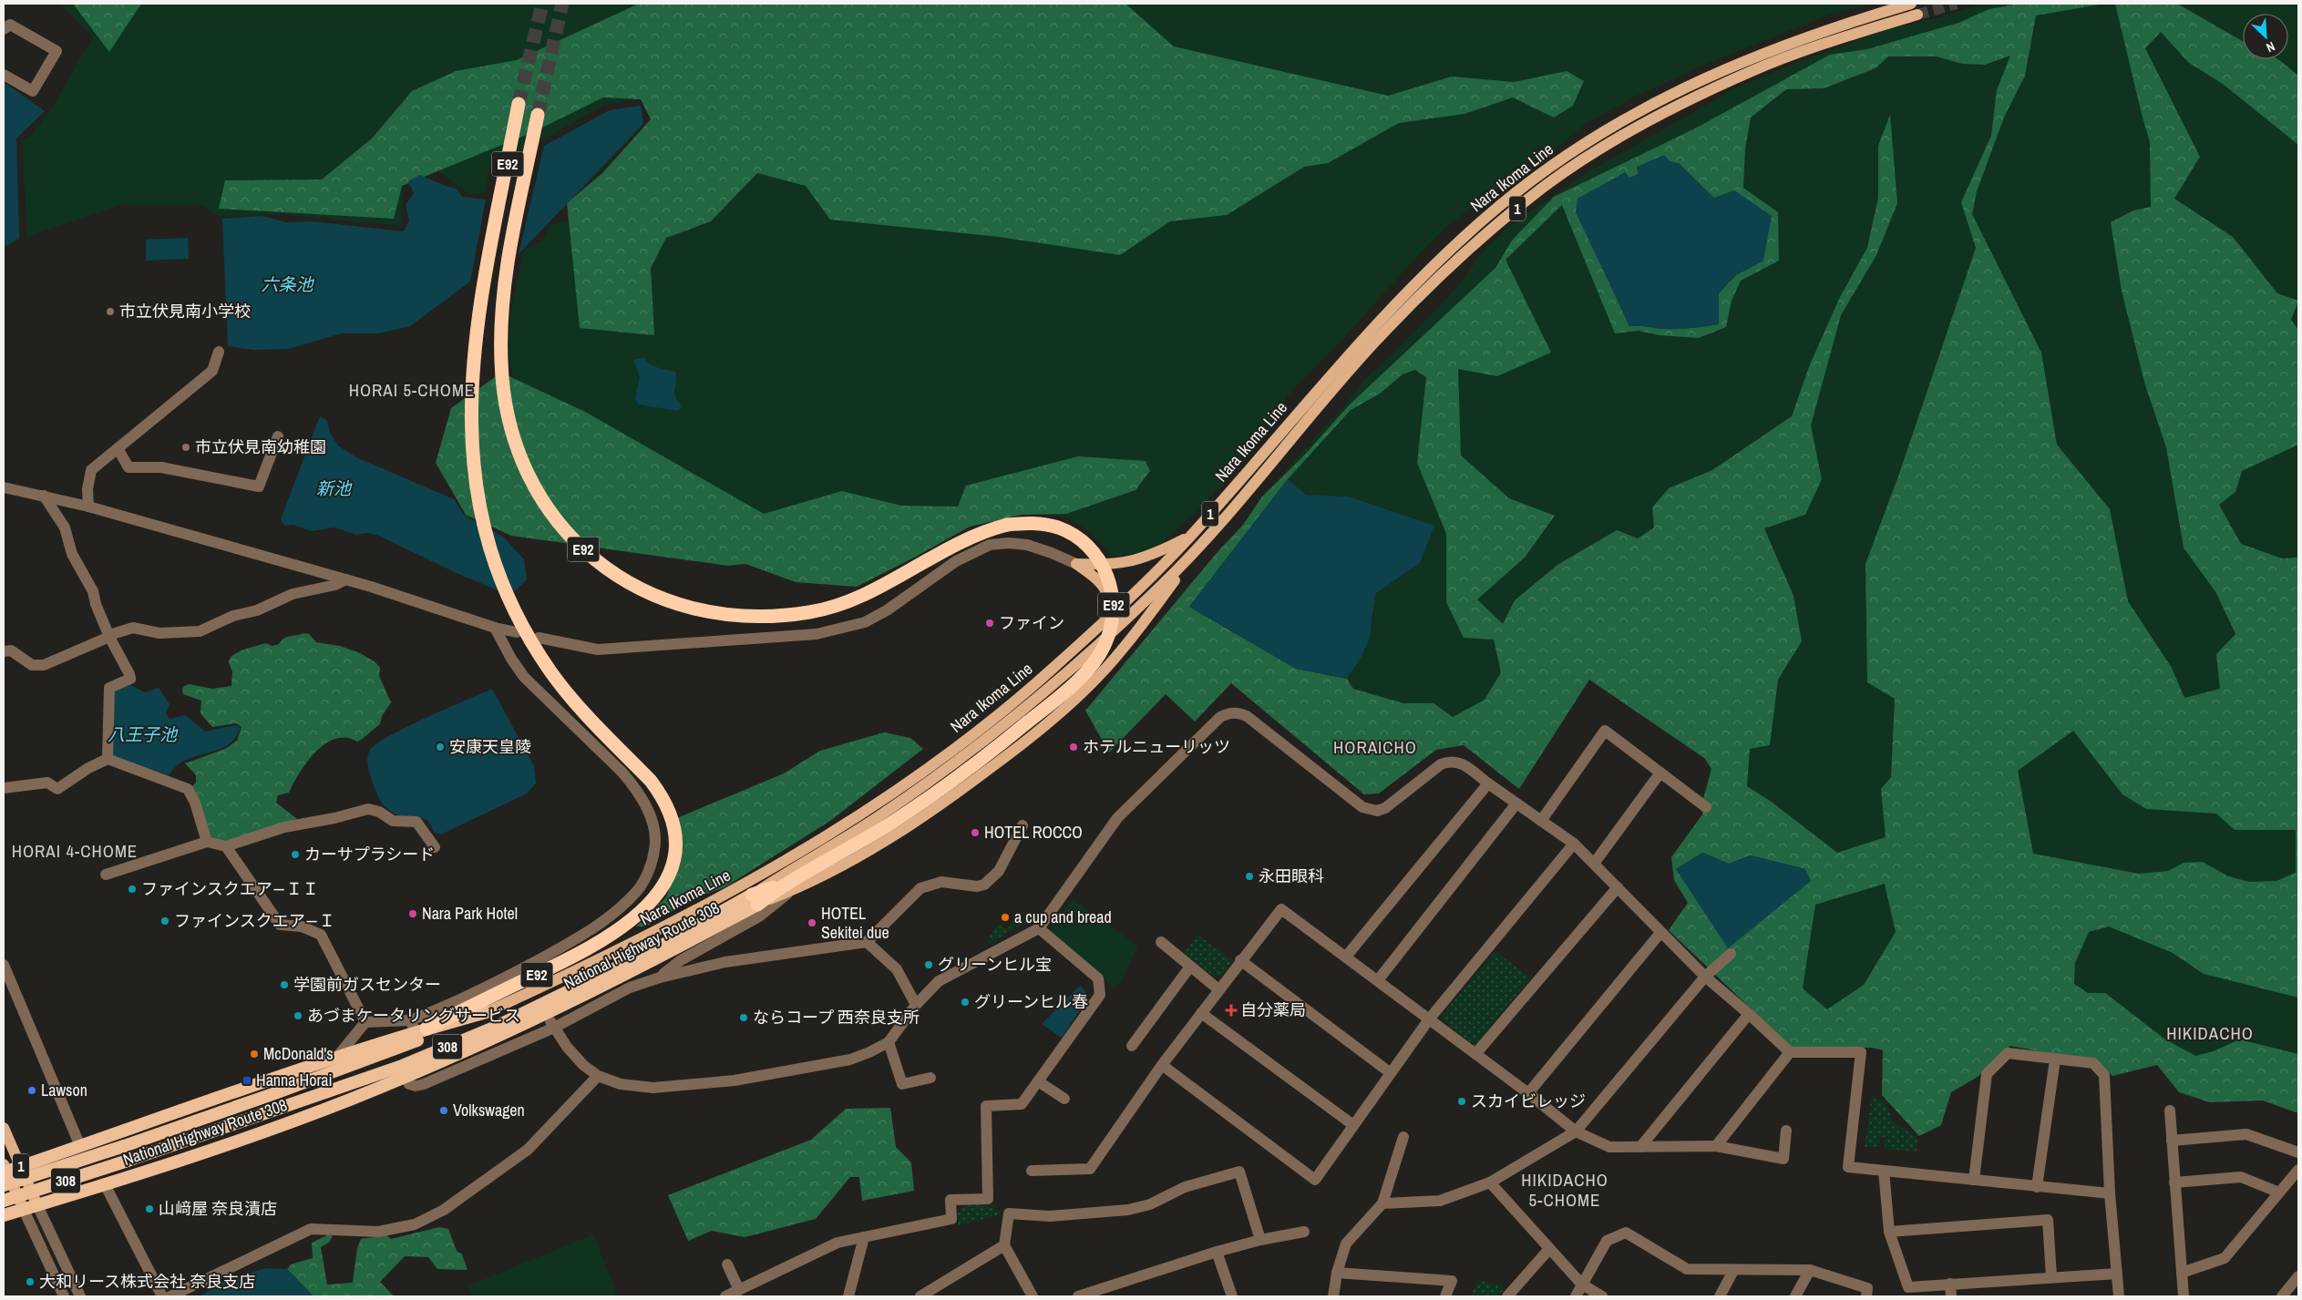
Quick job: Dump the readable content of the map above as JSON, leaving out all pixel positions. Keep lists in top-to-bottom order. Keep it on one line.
{"streets":{"highway":["E92","National Highway Route 308","308"],"main road":["Nara Ikoma Line","1"]},"crossings":[["E92","Nara Ikoma Line"],["E92","National Highway Route 308"],["E92","308"],["Nara Ikoma Line","National Highway Route 308"],["Nara Ikoma Line","308"],["1","National Highway Route 308"],["National Highway Route 308","308"]],"districts":["HORAI 5-CHOME","HORAICHO","HORAI 4-CHOME","HIKIDACHO","HIKIDACHO 5-CHOME"],"water":["六条池","新池","八王子池"],"places":{"other":["市立伏見南小学校","市立伏見南幼稚園","ファイン","安康天皇陵","ホテルニューリッツ","HOTEL ROCCO","カーサプラシード","永田眼科","ファインスクエア―ＩＩ","Nara Park Hotel","a cup and bread","ファインスクエア―Ｉ","HOTEL Sekitei due","グリーンヒル宝","学園前ガスセンター","グリーンヒル春","あづまケータリングサービス","ならコープ 西奈良支所","McDonald's","Lawson","スカイビレッジ","Volkswagen","山﨑屋 奈良漬店","大和リース株式会社 奈良支店"],"health":["自分薬局"],"transit":["Hanna Horai"]},"north":"bottom right"}
